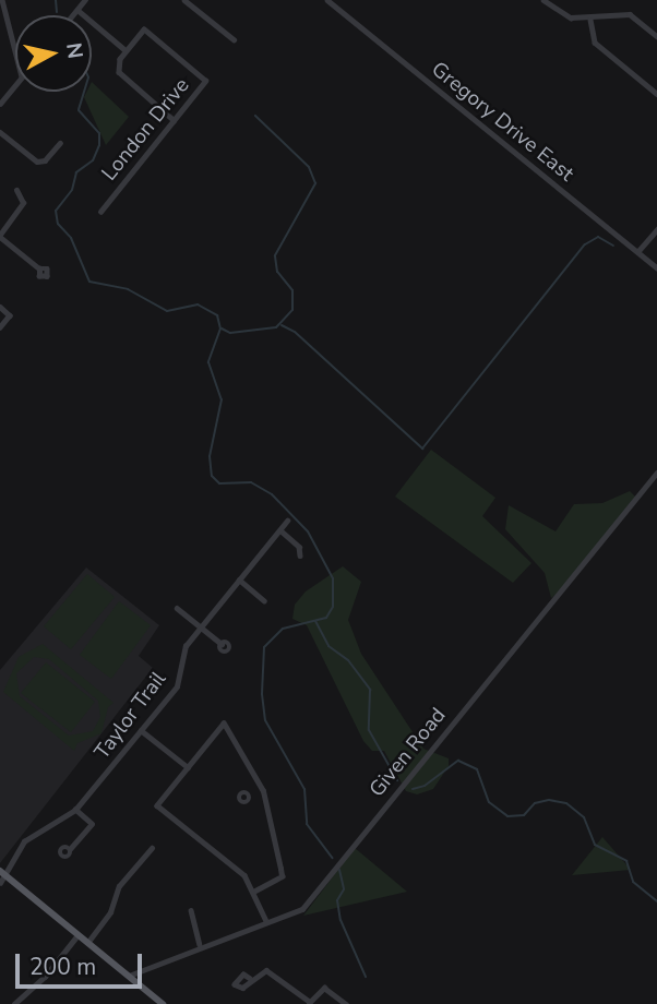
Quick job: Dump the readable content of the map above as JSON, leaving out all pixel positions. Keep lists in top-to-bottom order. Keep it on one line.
{"streets":{"street":["Gregory Drive East","London Drive","Taylor Trail","Given Road"]},"scale_bar":"200 m","north":"right"}
